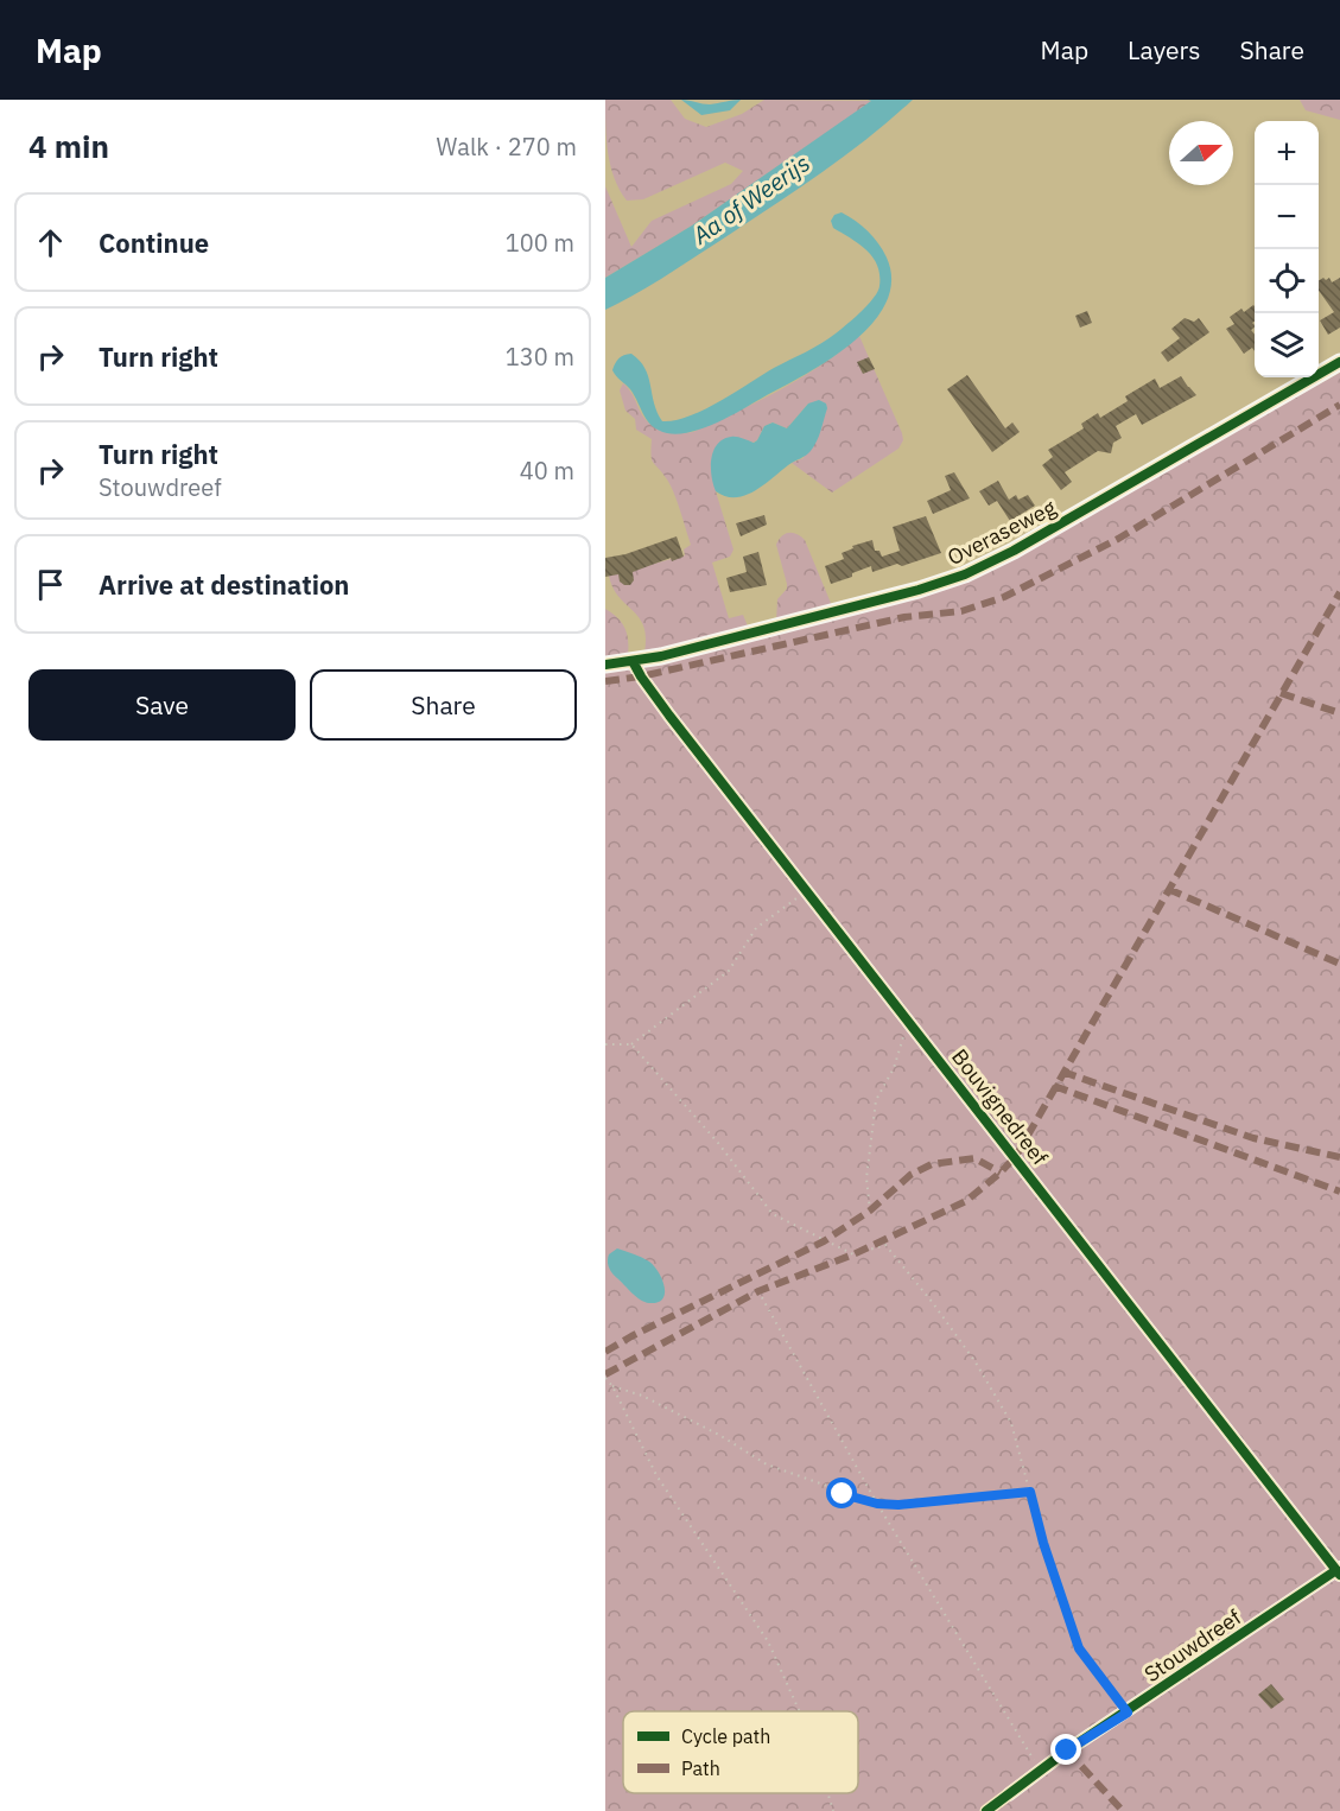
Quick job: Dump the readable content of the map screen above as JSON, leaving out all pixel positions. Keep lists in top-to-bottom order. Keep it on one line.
{"streets":{"street":["Overaseweg","Bouvignedreef","Stouwdreef"]},"crossings":[["Overaseweg","Bouvignedreef"],["Bouvignedreef","Stouwdreef"]],"water":["Aa of Weerijs"],"legend":["Cycle path","Path"],"north":"right","page":{"header":"Map","nav":["Map","Layers","Share"],"heading":["4 min","Walk · 270 m"],"map_buttons":["+","−"],"list":[["Continue","100 m"],["Turn right","130 m"],["Turn right","Stouwdreef","40 m"],"Arrive at destination"],"buttons":["Save","Share"]}}
